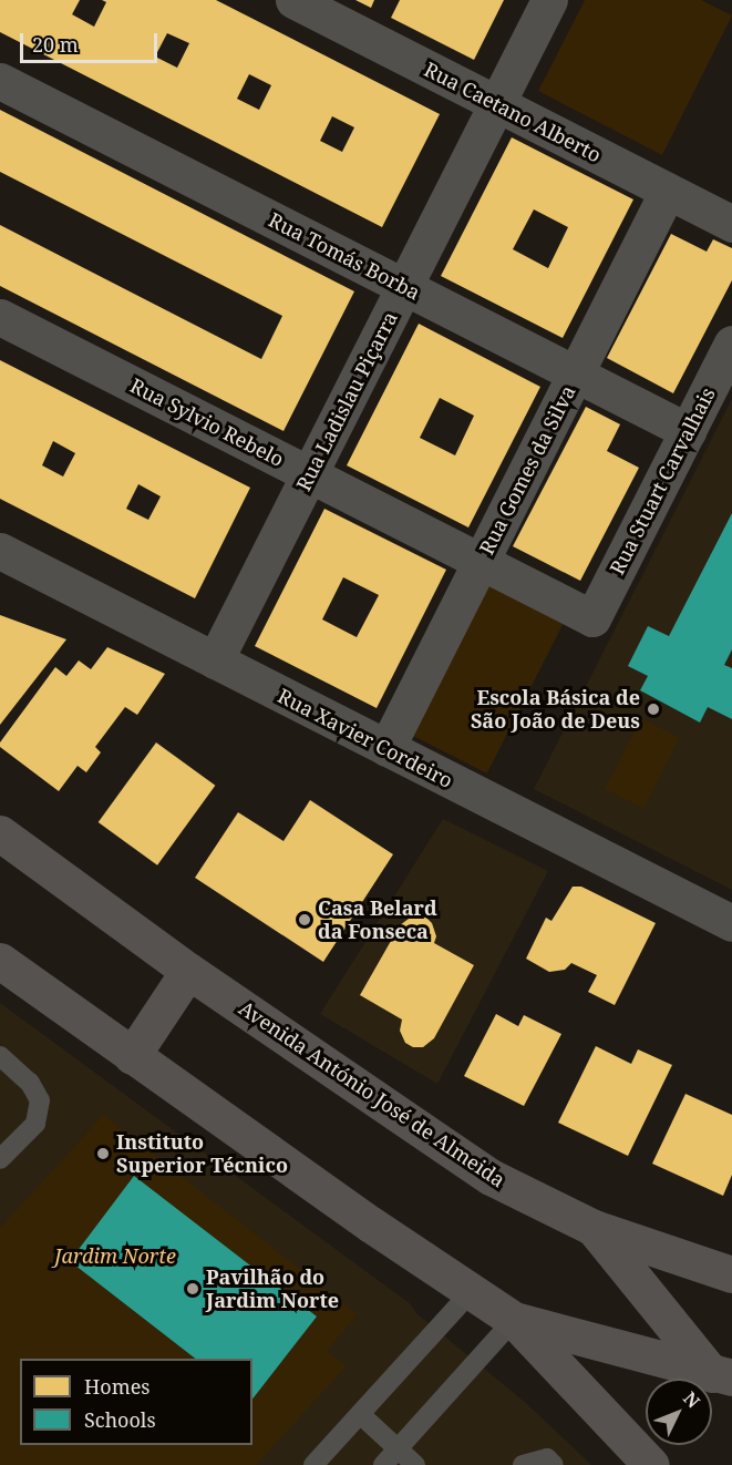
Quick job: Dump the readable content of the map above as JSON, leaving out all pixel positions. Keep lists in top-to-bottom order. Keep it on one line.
{"streets":{"street":["Rua Caetano Alberto","Rua Tomás Borba","Rua Ladislau Piçarra","Rua Sylvio Rebelo","Rua Gomes da Silva","Rua Stuart Carvalhais","Rua Xavier Cordeiro","Avenida António José de Almeida"]},"crossings":[["Rua Caetano Alberto","Rua Ladislau Piçarra"],["Rua Caetano Alberto","Rua Gomes da Silva"],["Rua Tomás Borba","Rua Ladislau Piçarra"],["Rua Tomás Borba","Rua Gomes da Silva"],["Rua Tomás Borba","Rua Stuart Carvalhais"],["Rua Ladislau Piçarra","Rua Sylvio Rebelo"],["Rua Ladislau Piçarra","Rua Xavier Cordeiro"],["Rua Sylvio Rebelo","Rua Gomes da Silva"],["Rua Sylvio Rebelo","Rua Stuart Carvalhais"],["Rua Gomes da Silva","Rua Xavier Cordeiro"]],"parks":["Jardim Norte"],"places":["Escola Básica de São João de Deus","Casa Belard da Fonseca","Instituto Superior Técnico","Pavilhão do Jardim Norte"],"legend":["Homes","Schools"],"scale_bar":"20 m","north":"top right"}
